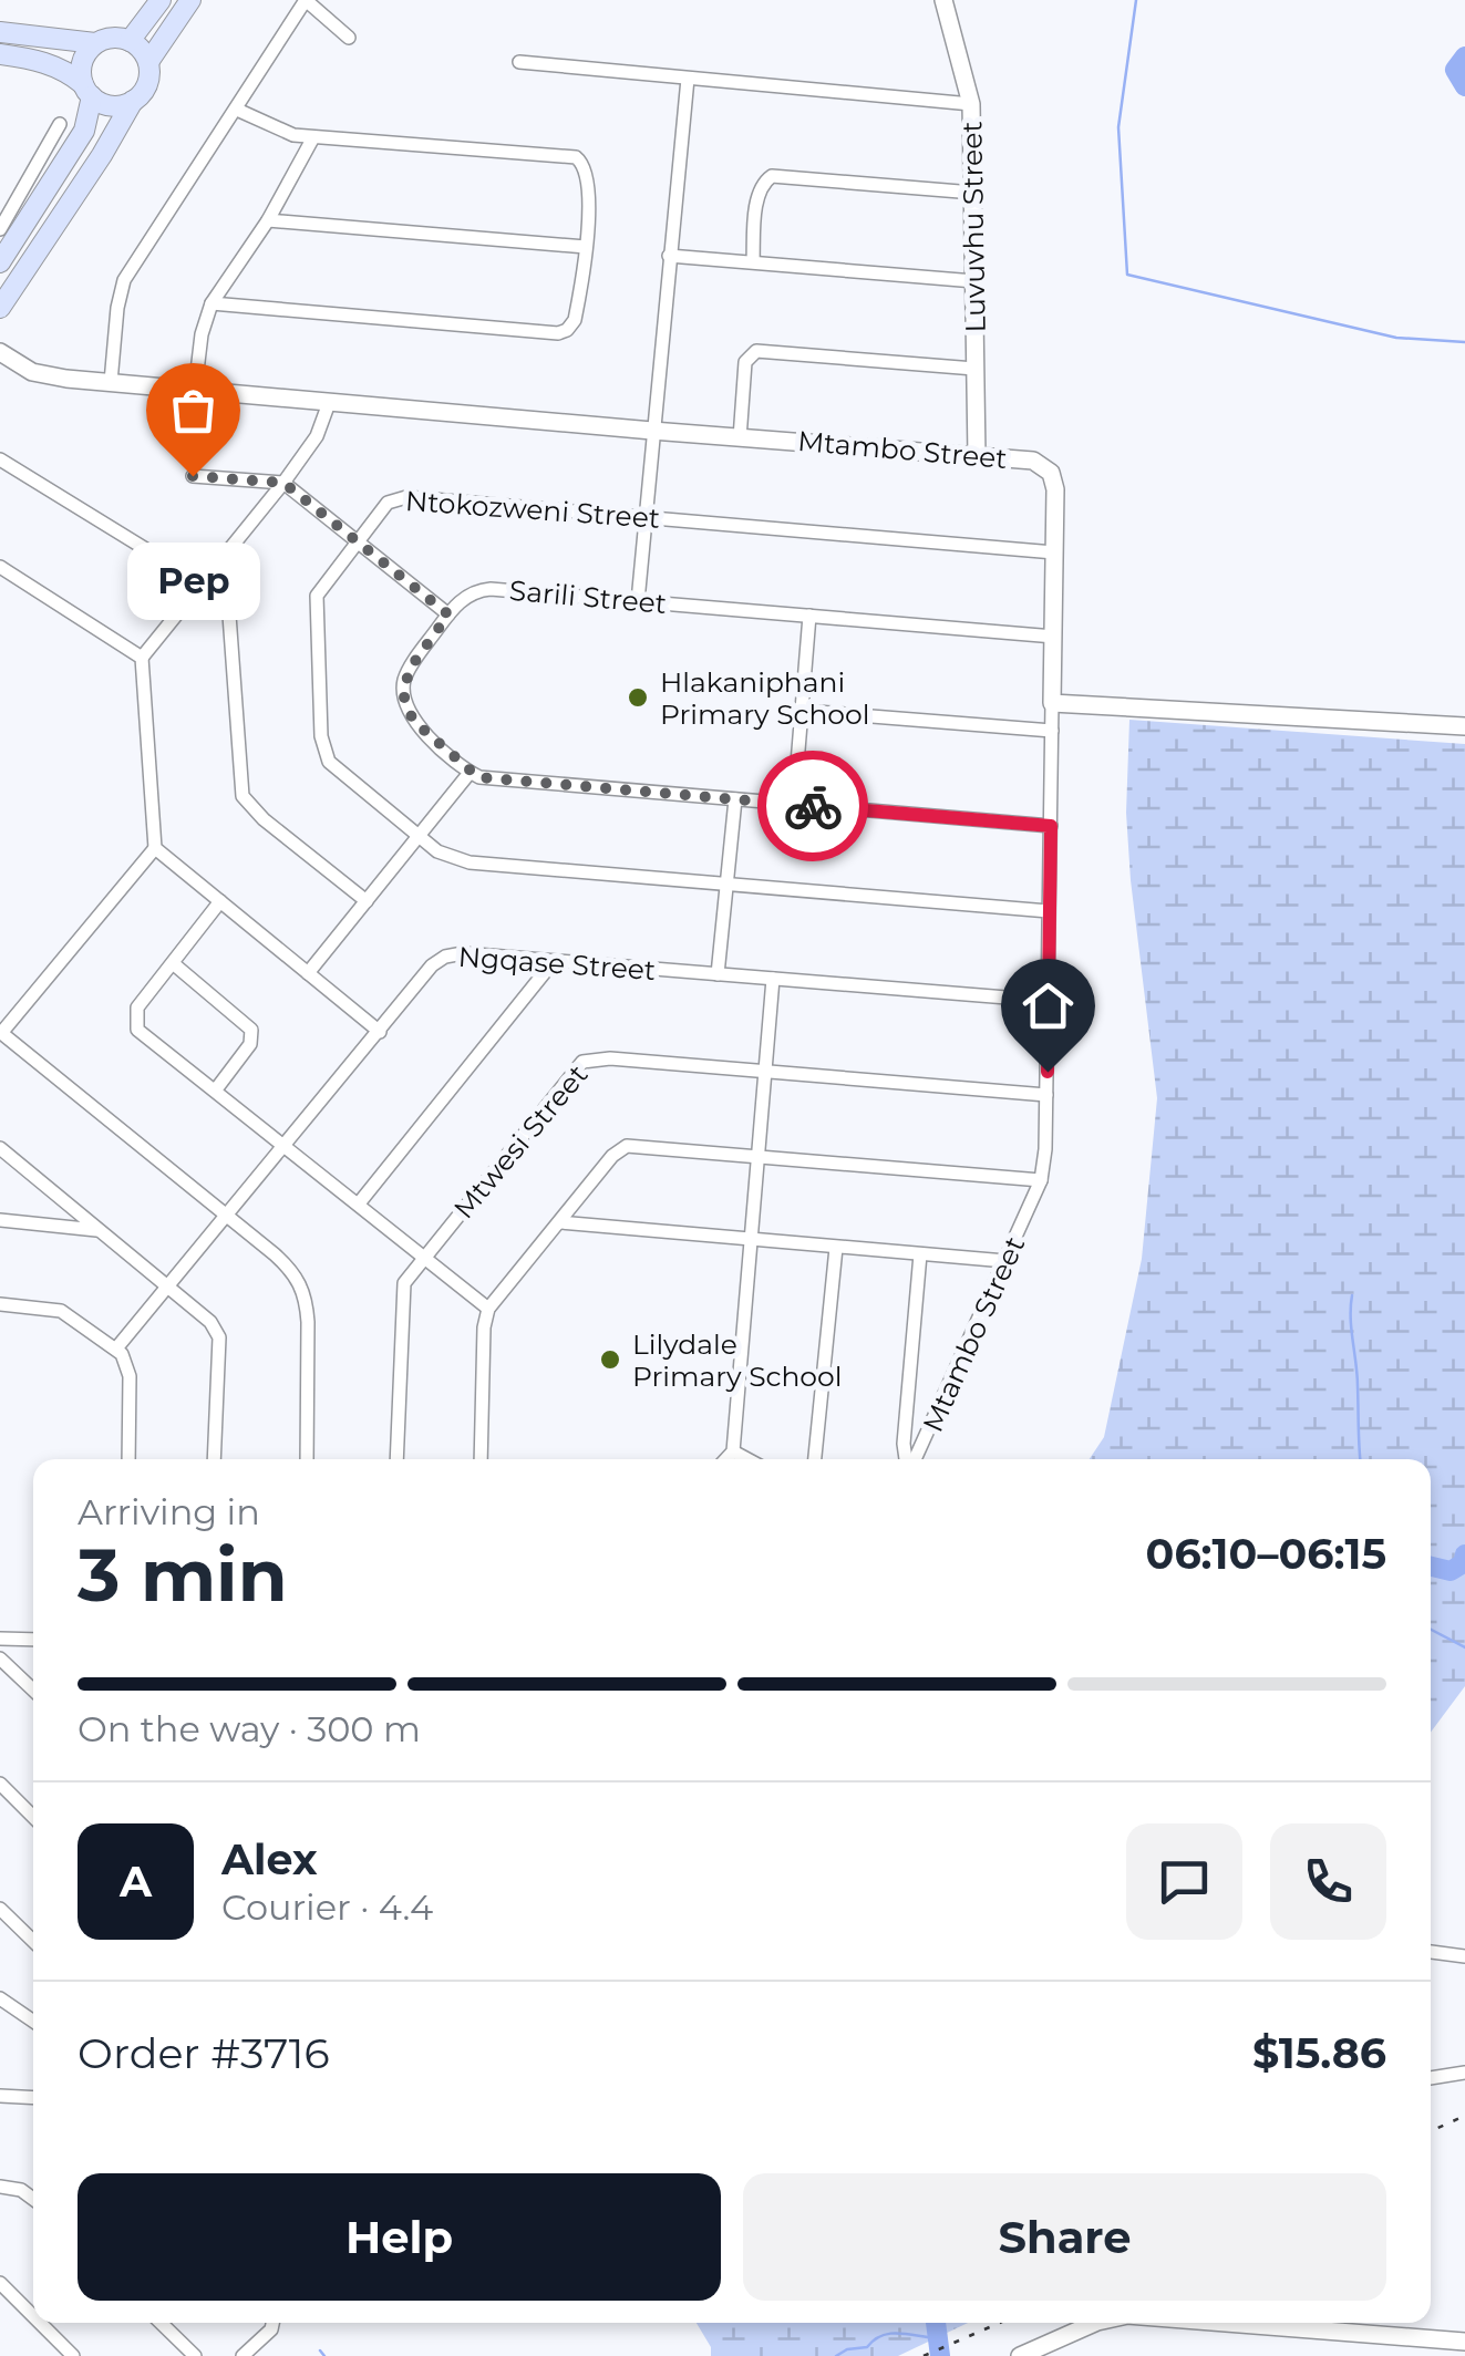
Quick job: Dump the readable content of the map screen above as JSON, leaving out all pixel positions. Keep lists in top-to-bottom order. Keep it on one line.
{"streets":{"street":["Luvuvhu Street","Mtambo Street","Ntokozweni Street","Sarili Street","Ngqase Street","Mtwesi Street"]},"crossings":[["Luvuvhu Street","Mtambo Street"],["Mtambo Street","Ntokozweni Street"],["Mtambo Street","Sarili Street"],["Mtambo Street","Ngqase Street"],["Mtambo Street","Mtwesi Street"]],"places":["Pep","Hlakaniphani Primary School","Lilydale Primary School"],"page":{"bubble":"Pep","heading":["3 min","Arriving in","06:10–06:15"],"panel":["Alex","Courier · 4.4","Order #3716","$15.86"],"bar":"On the way · 300 m","round":"A","buttons":["Help","Share"]}}
